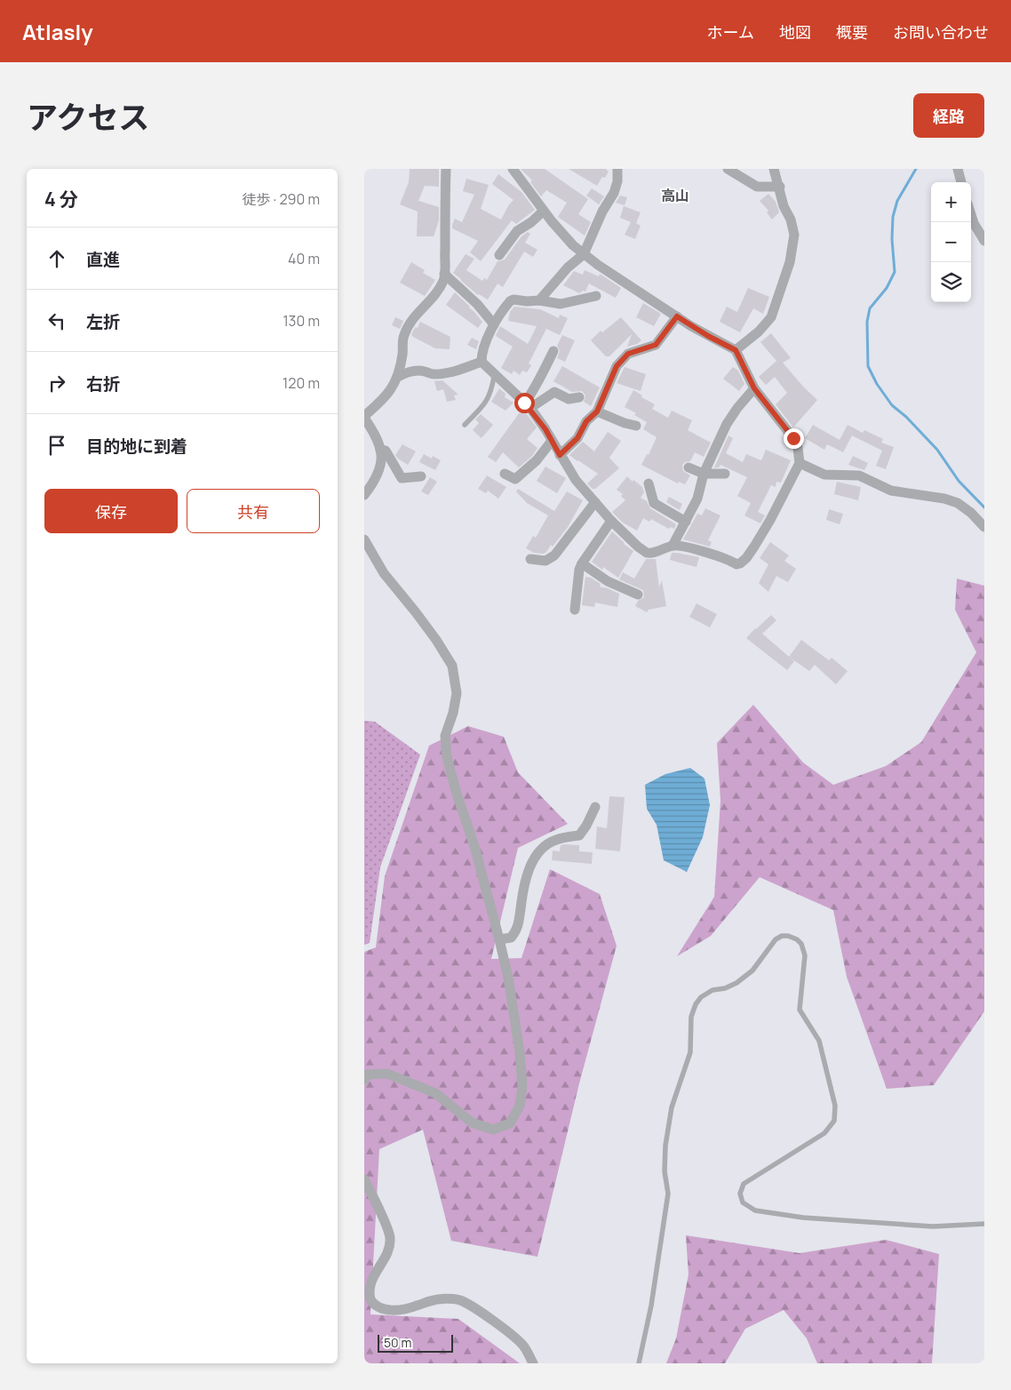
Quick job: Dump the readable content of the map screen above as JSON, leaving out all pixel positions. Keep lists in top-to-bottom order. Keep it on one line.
{"districts":["高山"],"scale_bar":"50 m","page":{"header":"Atlasly","nav":["ホーム","地図","概要","お問い合わせ"],"title":"アクセス","buttons":["経路",["保存","共有"]],"heading":["4 分","徒歩 · 290 m"],"map_buttons":["+","−"],"list":[["直進","40 m"],["左折","130 m"],["右折","120 m"],"目的地に到着"],"scale":"50 m"}}
